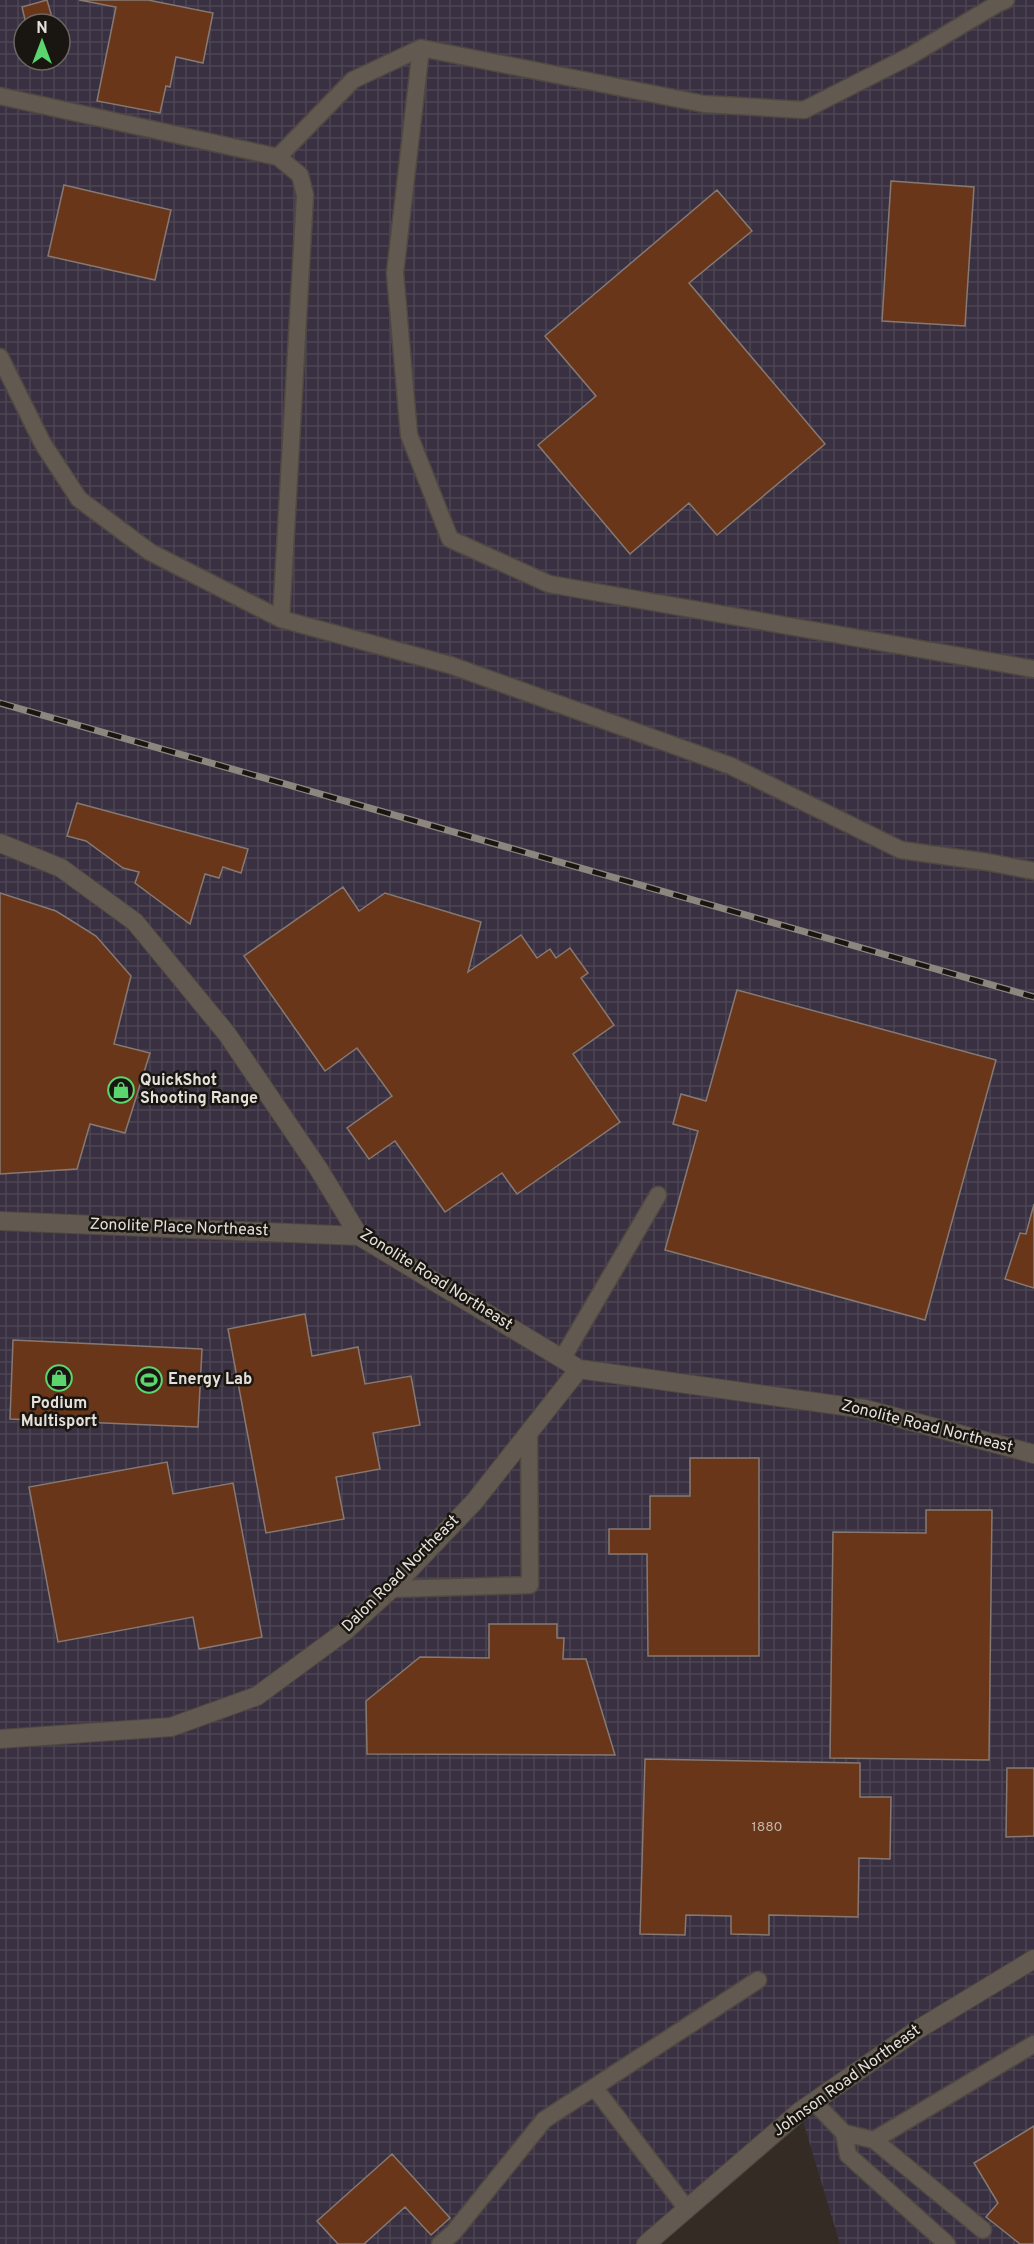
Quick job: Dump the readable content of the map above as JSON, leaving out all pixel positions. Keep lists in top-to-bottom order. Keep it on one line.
{"streets":{"street":["Zonolite Place Northeast","Zonolite Road Northeast","Dalon Road Northeast","Johnson Road Northeast"]},"crossings":[["Zonolite Place Northeast","Zonolite Road Northeast"],["Zonolite Road Northeast","Dalon Road Northeast"]],"places":{"shop":["QuickShot Shooting Range","Podium Multisport"],"sports":["Energy Lab"]},"house_numbers":["1880"],"north":"top"}
